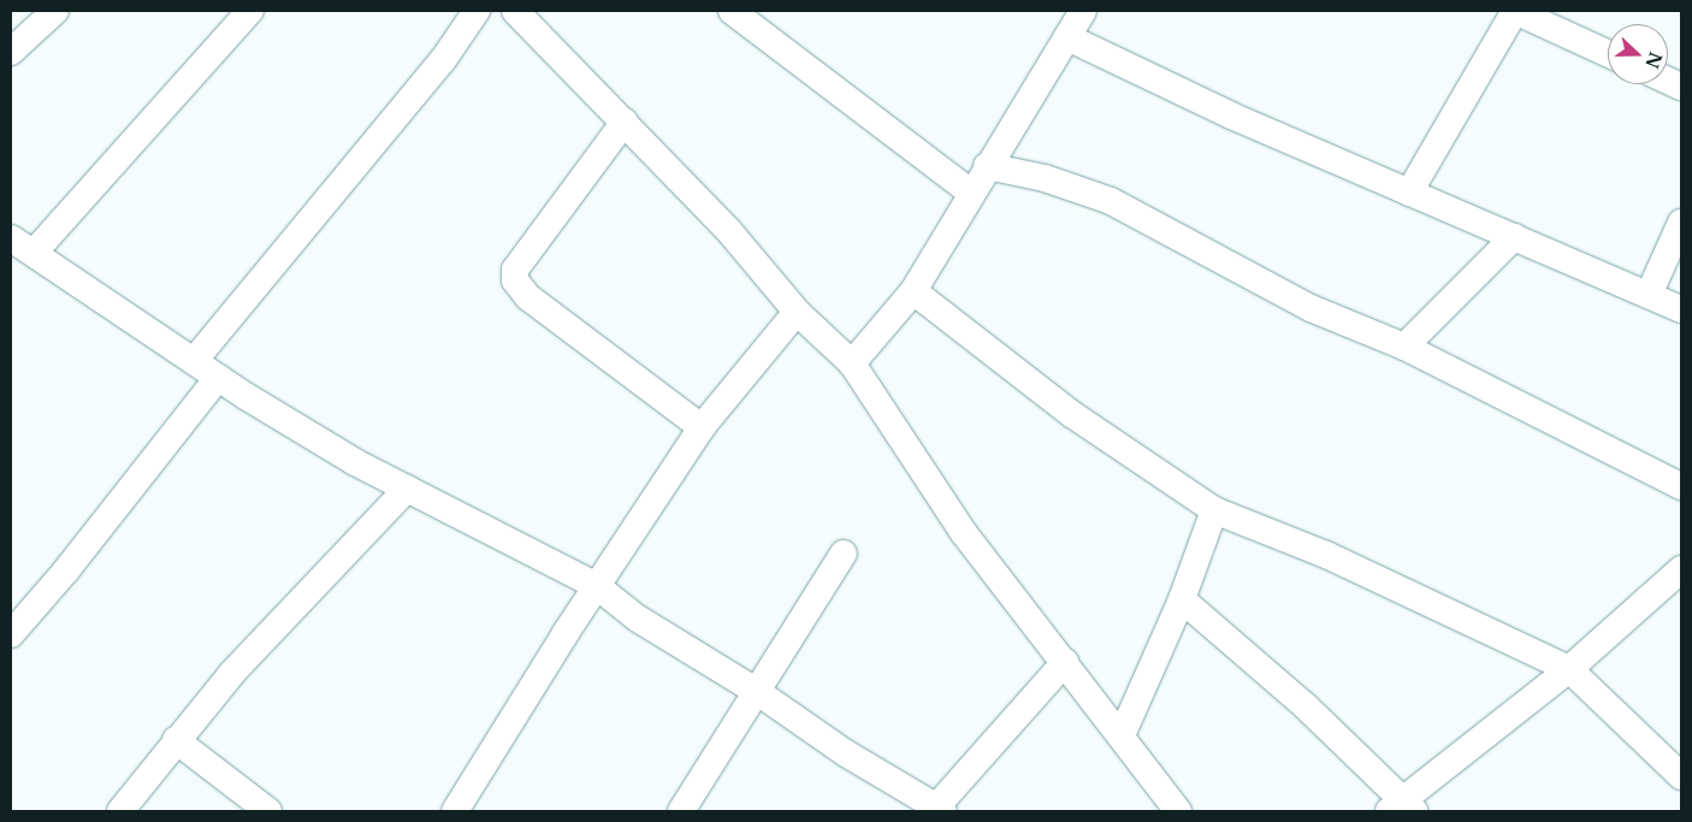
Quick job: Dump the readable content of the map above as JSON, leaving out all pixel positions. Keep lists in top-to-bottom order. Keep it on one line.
{"north":"right"}
